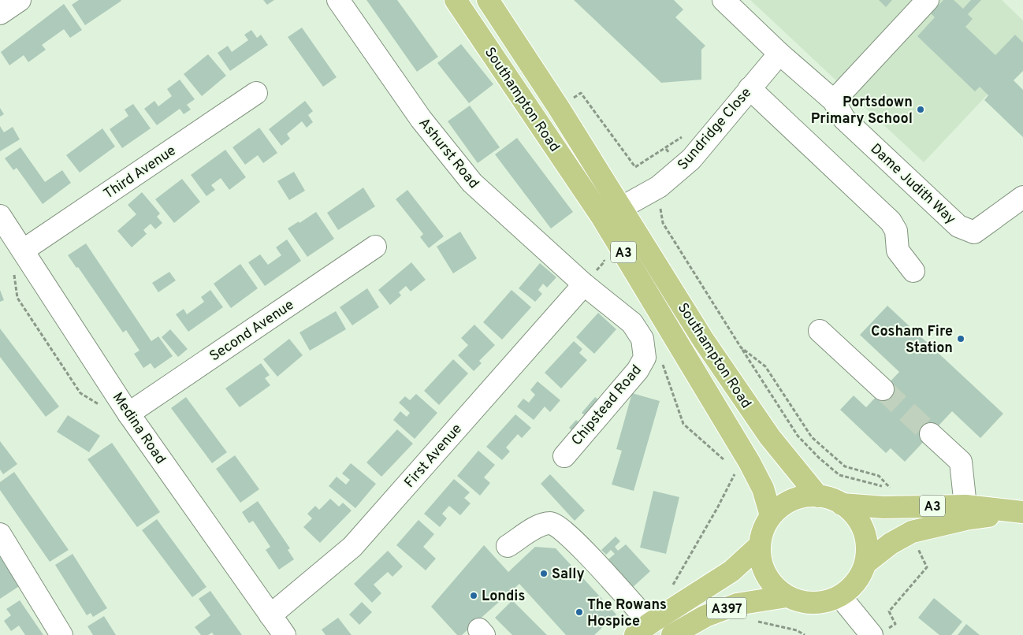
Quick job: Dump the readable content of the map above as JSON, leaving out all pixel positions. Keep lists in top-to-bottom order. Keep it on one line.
{"streets":{"main road":["Southampton Road","A3","A397"],"street":["Sundridge Close","Ashurst Road","Third Avenue","Dame Judith Way","Second Avenue","Chipstead Road","Medina Road","First Avenue"]},"crossings":[["Southampton Road","Sundridge Close"],["Southampton Road","A3"],["Southampton Road","A397"],["Ashurst Road","Chipstead Road"],["Ashurst Road","First Avenue"],["Third Avenue","Medina Road"],["A3","A397"],["Second Avenue","Medina Road"],["Chipstead Road","First Avenue"],["Medina Road","First Avenue"]],"places":["Portsdown Primary School","Cosham Fire Station","Sally","Londis","The Rowans Hospice"]}
